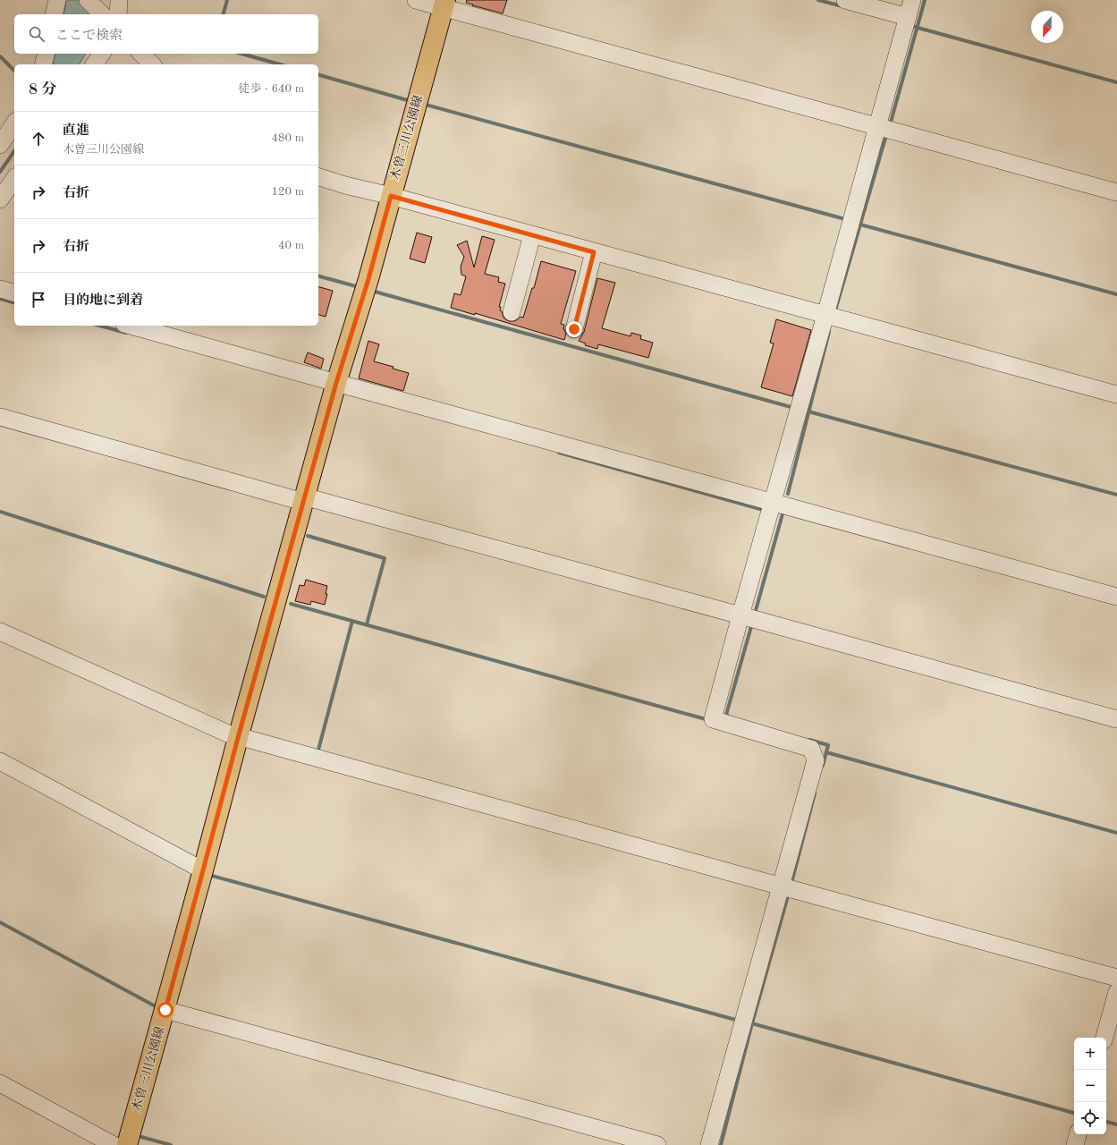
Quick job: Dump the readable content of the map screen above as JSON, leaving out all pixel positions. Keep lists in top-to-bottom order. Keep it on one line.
{"streets":{"main road":["木曽三川公園線"]},"north":"bottom","page":{"search":"ここで検索","heading":["8 分","徒歩 · 640 m"],"list":[["直進","木曽三川公園線","480 m"],["右折","120 m"],["右折","40 m"],"目的地に到着"],"map_buttons":["+","−"]}}
